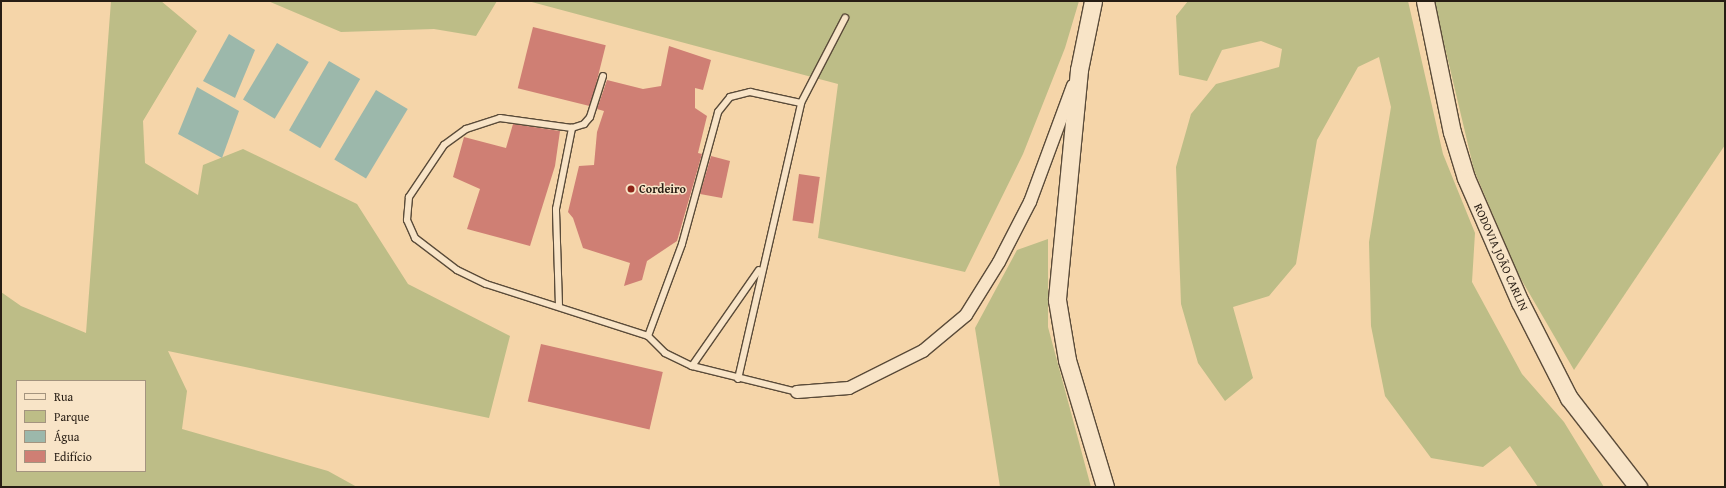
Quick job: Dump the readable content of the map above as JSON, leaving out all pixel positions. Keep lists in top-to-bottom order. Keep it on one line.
{"streets":{"main road":["RODOVIA JOÃO CARLIN"]},"places":["Cordeiro"],"legend":["Rua","Parque","Água","Edifício"]}
